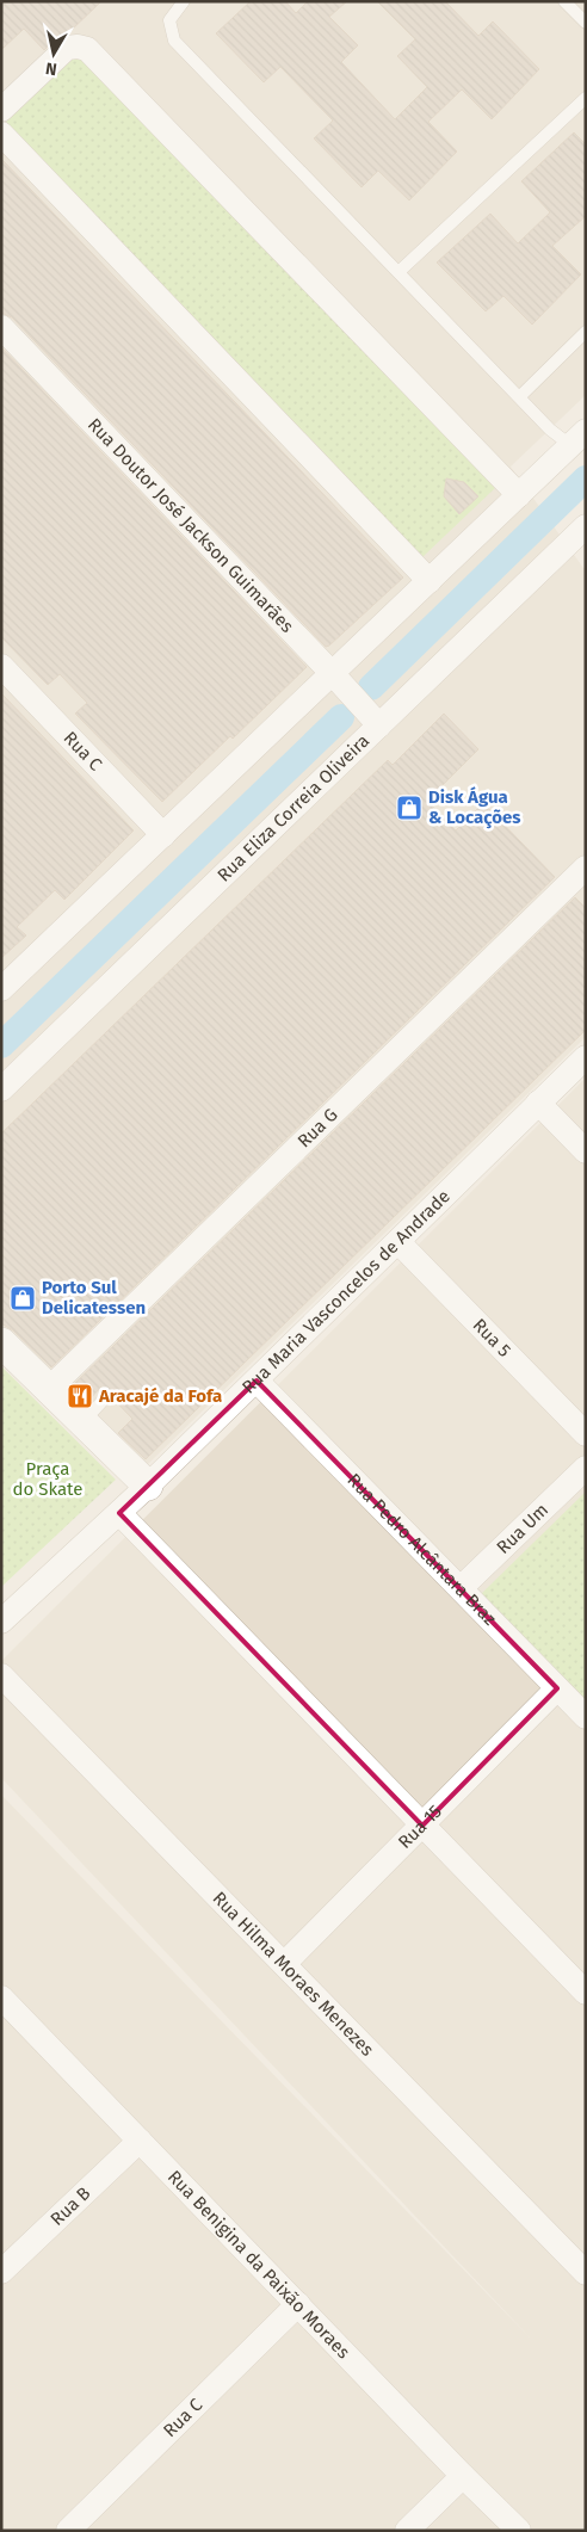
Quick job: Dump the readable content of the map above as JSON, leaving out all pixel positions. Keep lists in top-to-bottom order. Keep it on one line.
{"streets":{"street":["Rua Doutor José Jackson Guimarães","Rua C","Rua Eliza Correia Oliveira","Rua G","Rua Maria Vasconcelos de Andrade","Rua 5","Rua Um","Rua Pedro Alcântara Braz","Rua 15","Rua Hilma Moraes Menezes","Rua B","Rua Benigina da Paixão Moraes"]},"crossings":[["Rua Doutor José Jackson Guimarães","Rua Eliza Correia Oliveira"],["Rua C","Rua Benigina da Paixão Moraes"],["Rua Maria Vasconcelos de Andrade","Rua 5"],["Rua Maria Vasconcelos de Andrade","Rua Pedro Alcântara Braz"],["Rua Um","Rua Pedro Alcântara Braz"],["Rua Pedro Alcântara Braz","Rua 15"],["Rua 15","Rua Hilma Moraes Menezes"],["Rua B","Rua Benigina da Paixão Moraes"]],"parks":["Praça do Skate"],"places":{"shop":["Disk Água & Locações","Porto Sul Delicatessen"],"restaurant":["Aracajé da Fofa"]},"north":"bottom"}
